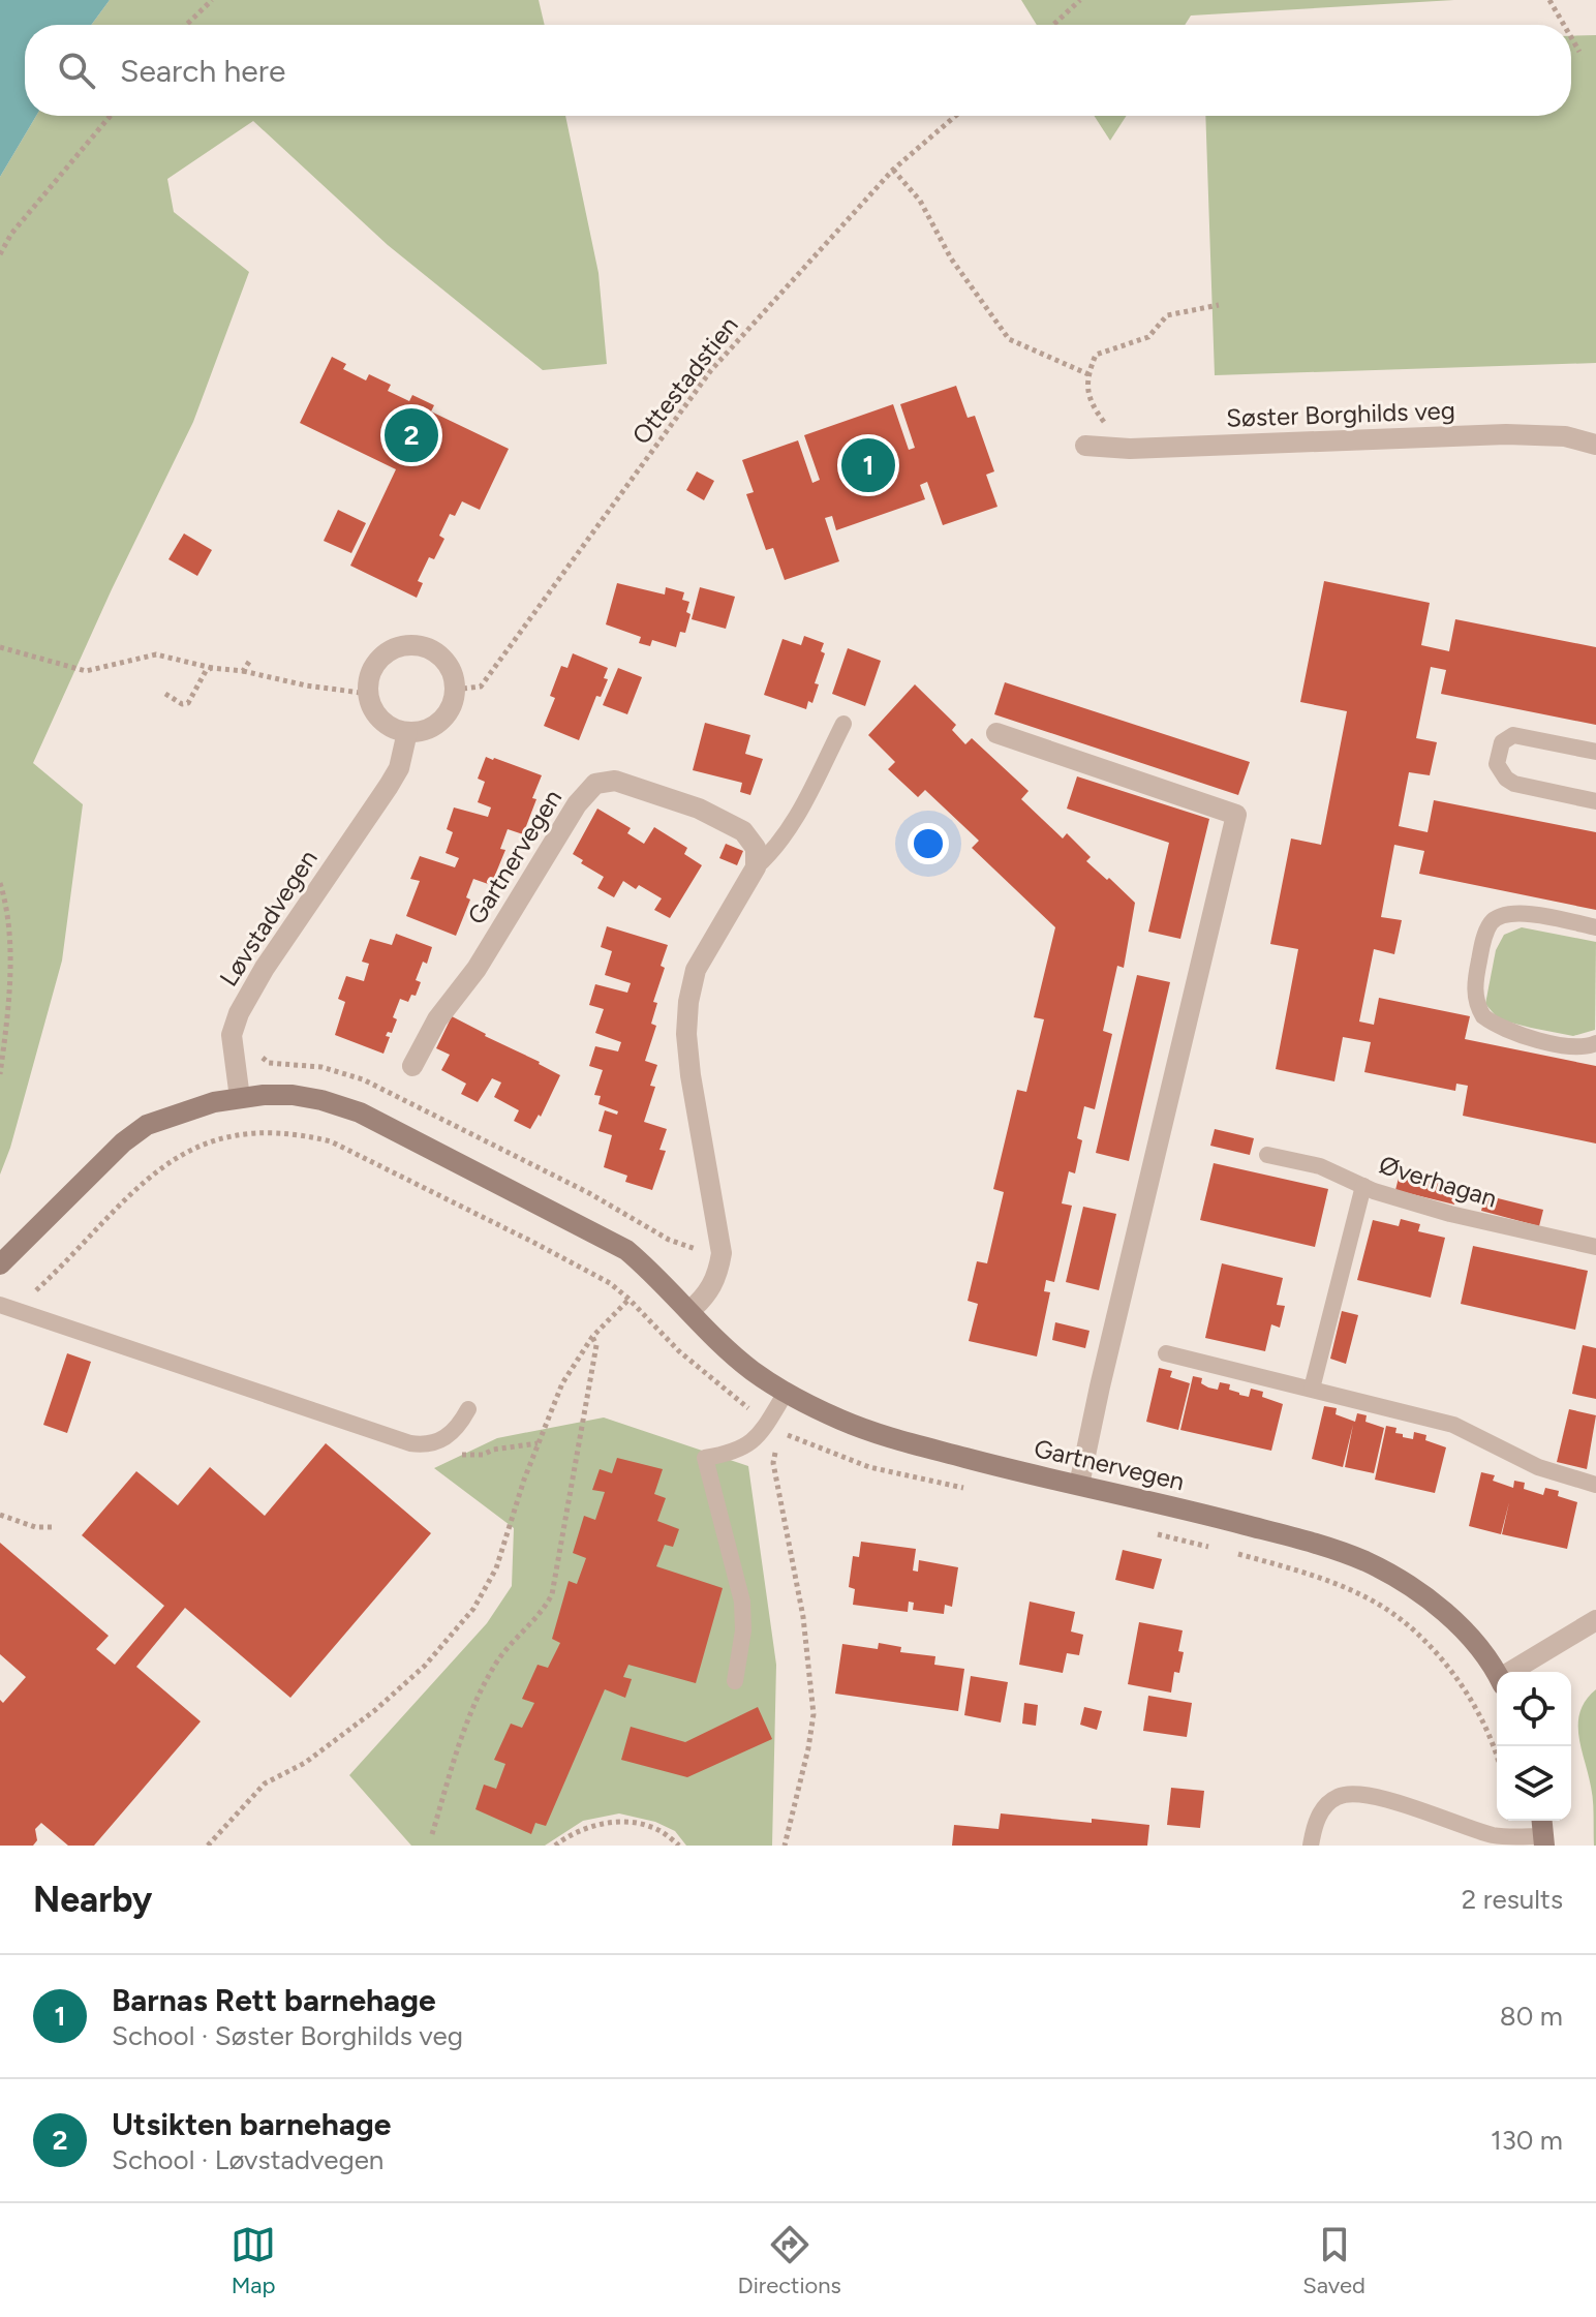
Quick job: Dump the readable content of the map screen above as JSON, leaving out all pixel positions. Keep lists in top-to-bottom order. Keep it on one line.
{"streets":{"street":["Søster Borghilds veg","Gartnervegen","Løvstadvegen"],"lane":["Øverhagan"],"path":["Ottestadstien"]},"crossings":[["Ottestadstien","Løvstadvegen"],["Gartnervegen","Løvstadvegen"]],"page":{"search":"Search here","pins":["2","1"],"heading":["Nearby","2 results"],"list":[{"mark":"1","name":"Barnas Rett barnehage","note":"School · Søster Borghilds veg","value":"80 m"},{"mark":"2","name":"Utsikten barnehage","note":"School · Løvstadvegen","value":"130 m"}],"nav":["Map","Directions","Saved"]}}
